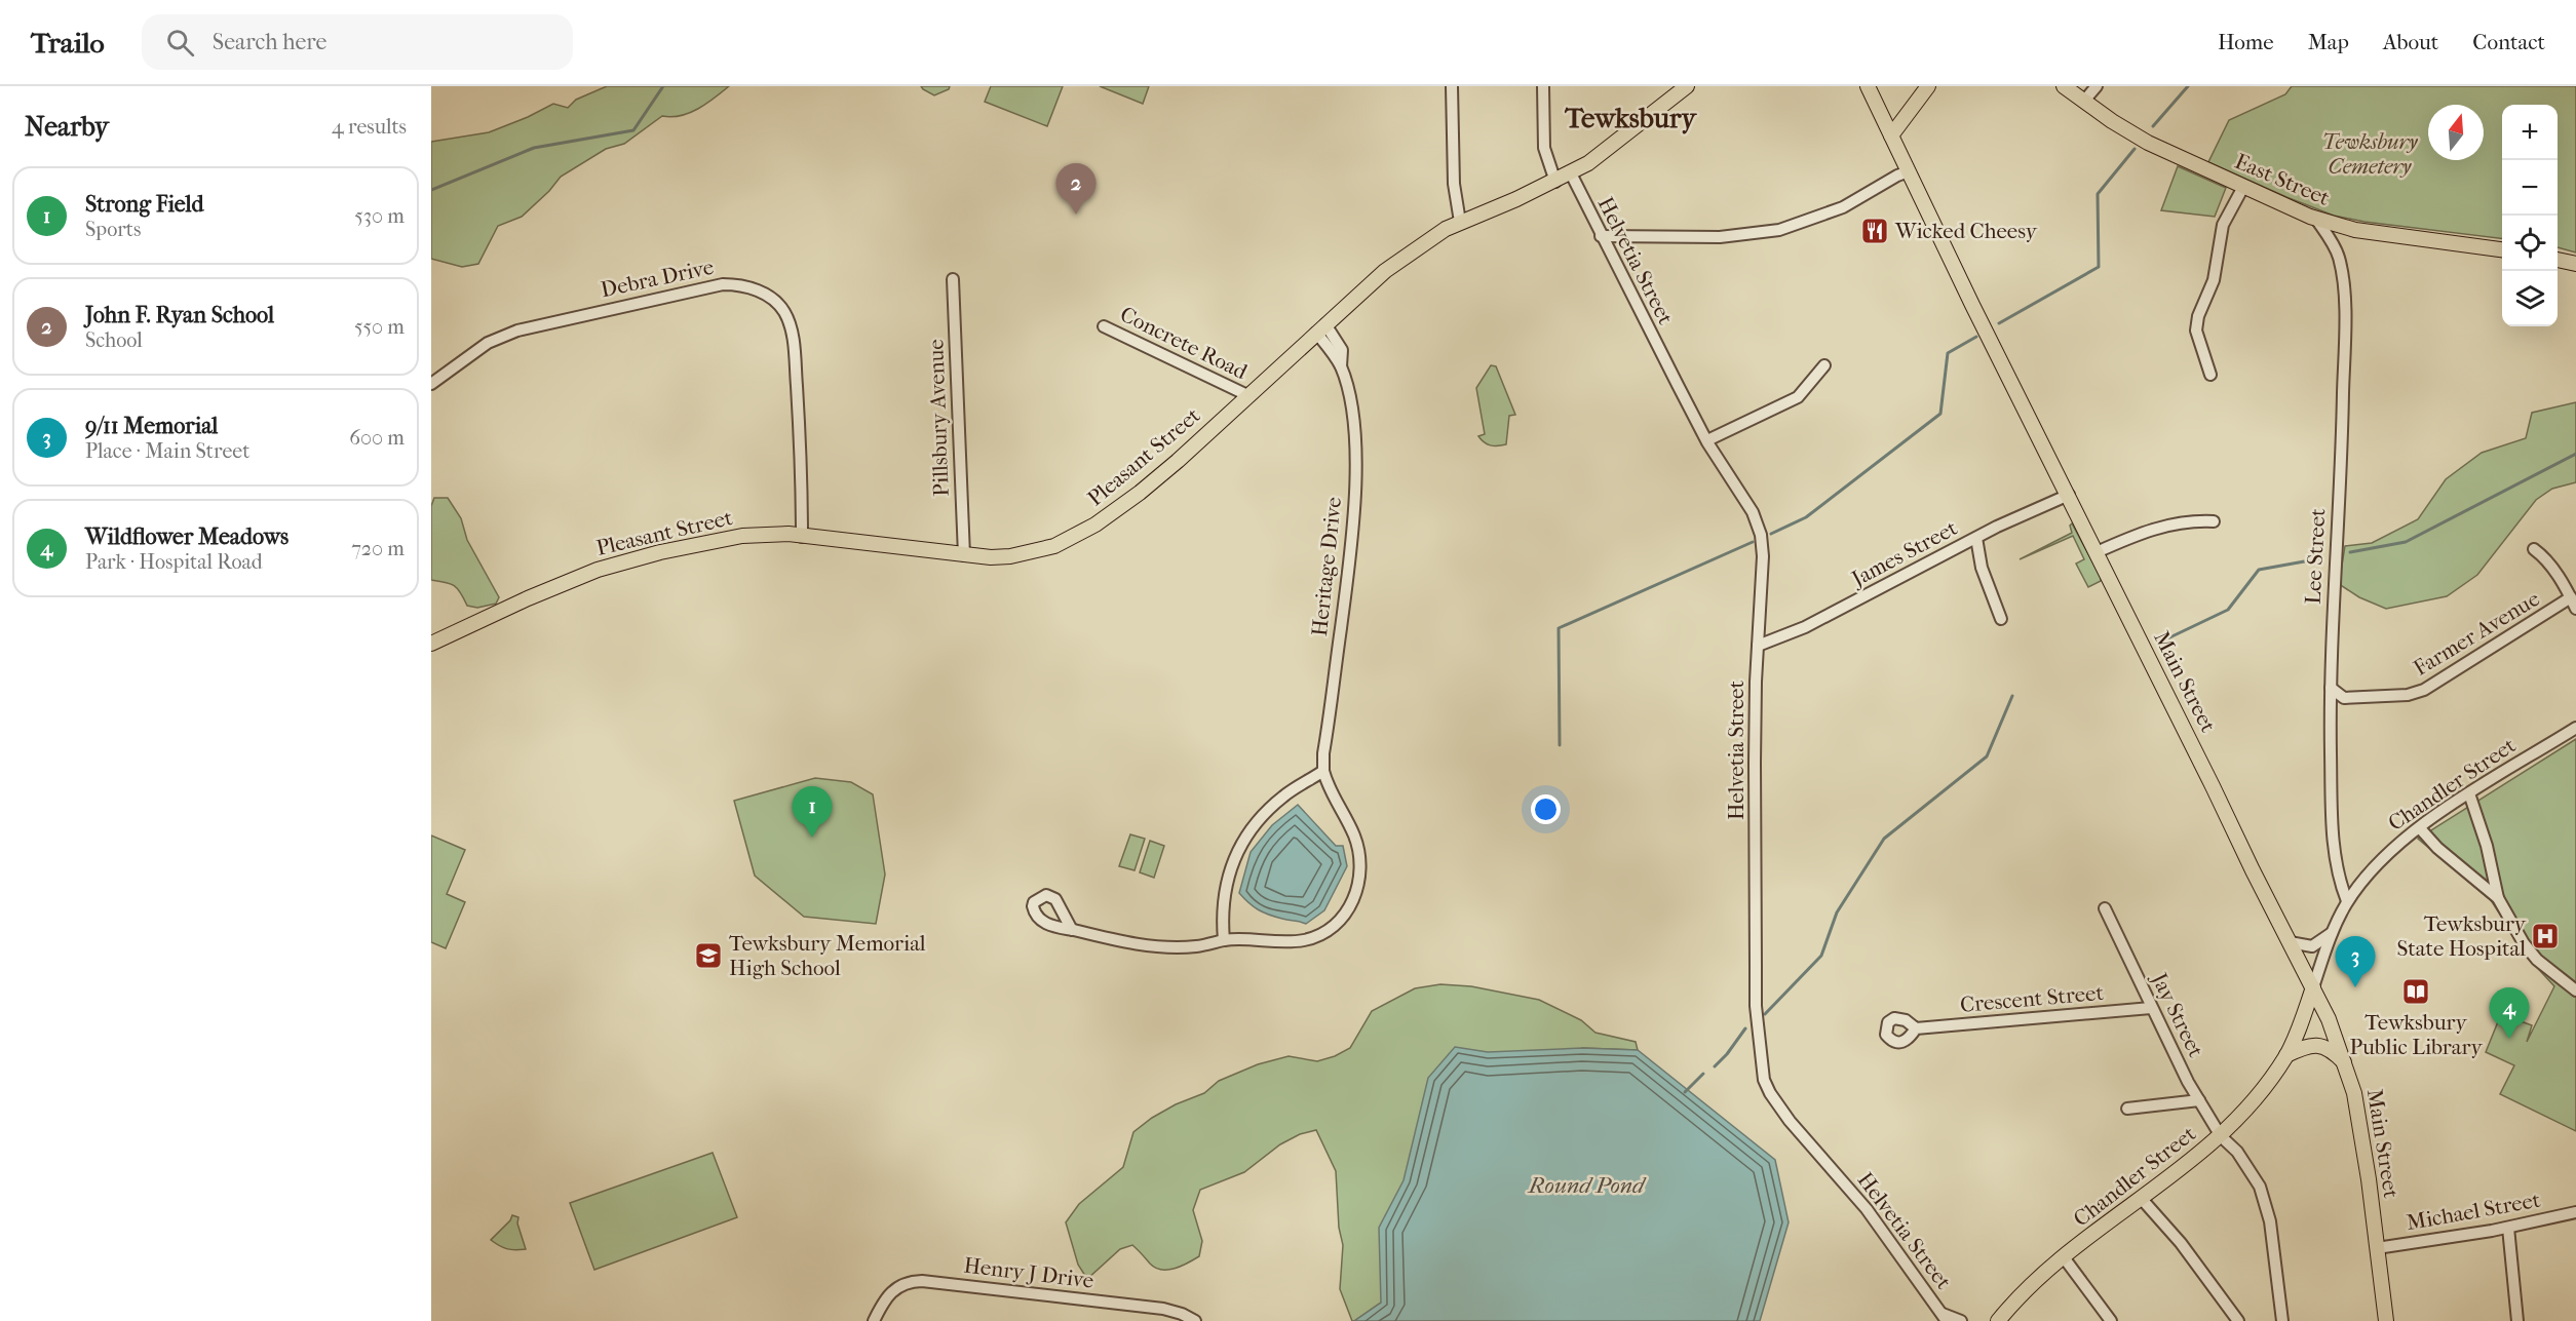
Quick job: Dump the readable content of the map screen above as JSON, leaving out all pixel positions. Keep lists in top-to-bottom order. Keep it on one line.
{"streets":{"main road":["East Street","Pleasant Street","Main Street","Chandler Street"],"street":["Helvetia Street","Debra Drive","Concrete Road","Pillsbury Avenue","James Street","Lee Street","Heritage Drive","Farmer Avenue","Crescent Street","Jay Street","Michael Street","Henry J Drive"]},"crossings":[["East Street","Lee Street"],["Helvetia Street","Pleasant Street"],["Helvetia Street","James Street"],["Debra Drive","Pleasant Street"],["Concrete Road","Pleasant Street"],["Pillsbury Avenue","Pleasant Street"],["Pleasant Street","Heritage Drive"],["James Street","Main Street"],["Lee Street","Farmer Avenue"],["Lee Street","Chandler Street"],["Main Street","Chandler Street"],["Main Street","Michael Street"],["Chandler Street","Jay Street"],["Crescent Street","Jay Street"]],"districts":["Tewksbury"],"water":["Round Pond"],"parks":["Tewksbury Cemetery"],"places":{"restaurant":["Wicked Cheesy"],"hospital":["Tewksbury State Hospital"],"school or university":["Tewksbury Memorial High School"],"library":["Tewksbury Public Library"]},"north":"top","page":{"header":"Trailo","search":"Search here","nav":["Home","Map","About","Contact"],"heading":["Nearby","4 results"],"map_buttons":["+","−"],"pins":["2","1","3","4"],"list":[{"mark":"1","name":"Strong Field","note":"Sports","value":"530 m"},{"mark":"2","name":"John F. Ryan School","note":"School","value":"550 m"},{"mark":"3","name":"9/11 Memorial","note":"Place · Main Street","value":"600 m"},{"mark":"4","name":"Wildflower Meadows","note":"Park · Hospital Road","value":"720 m"}]}}
